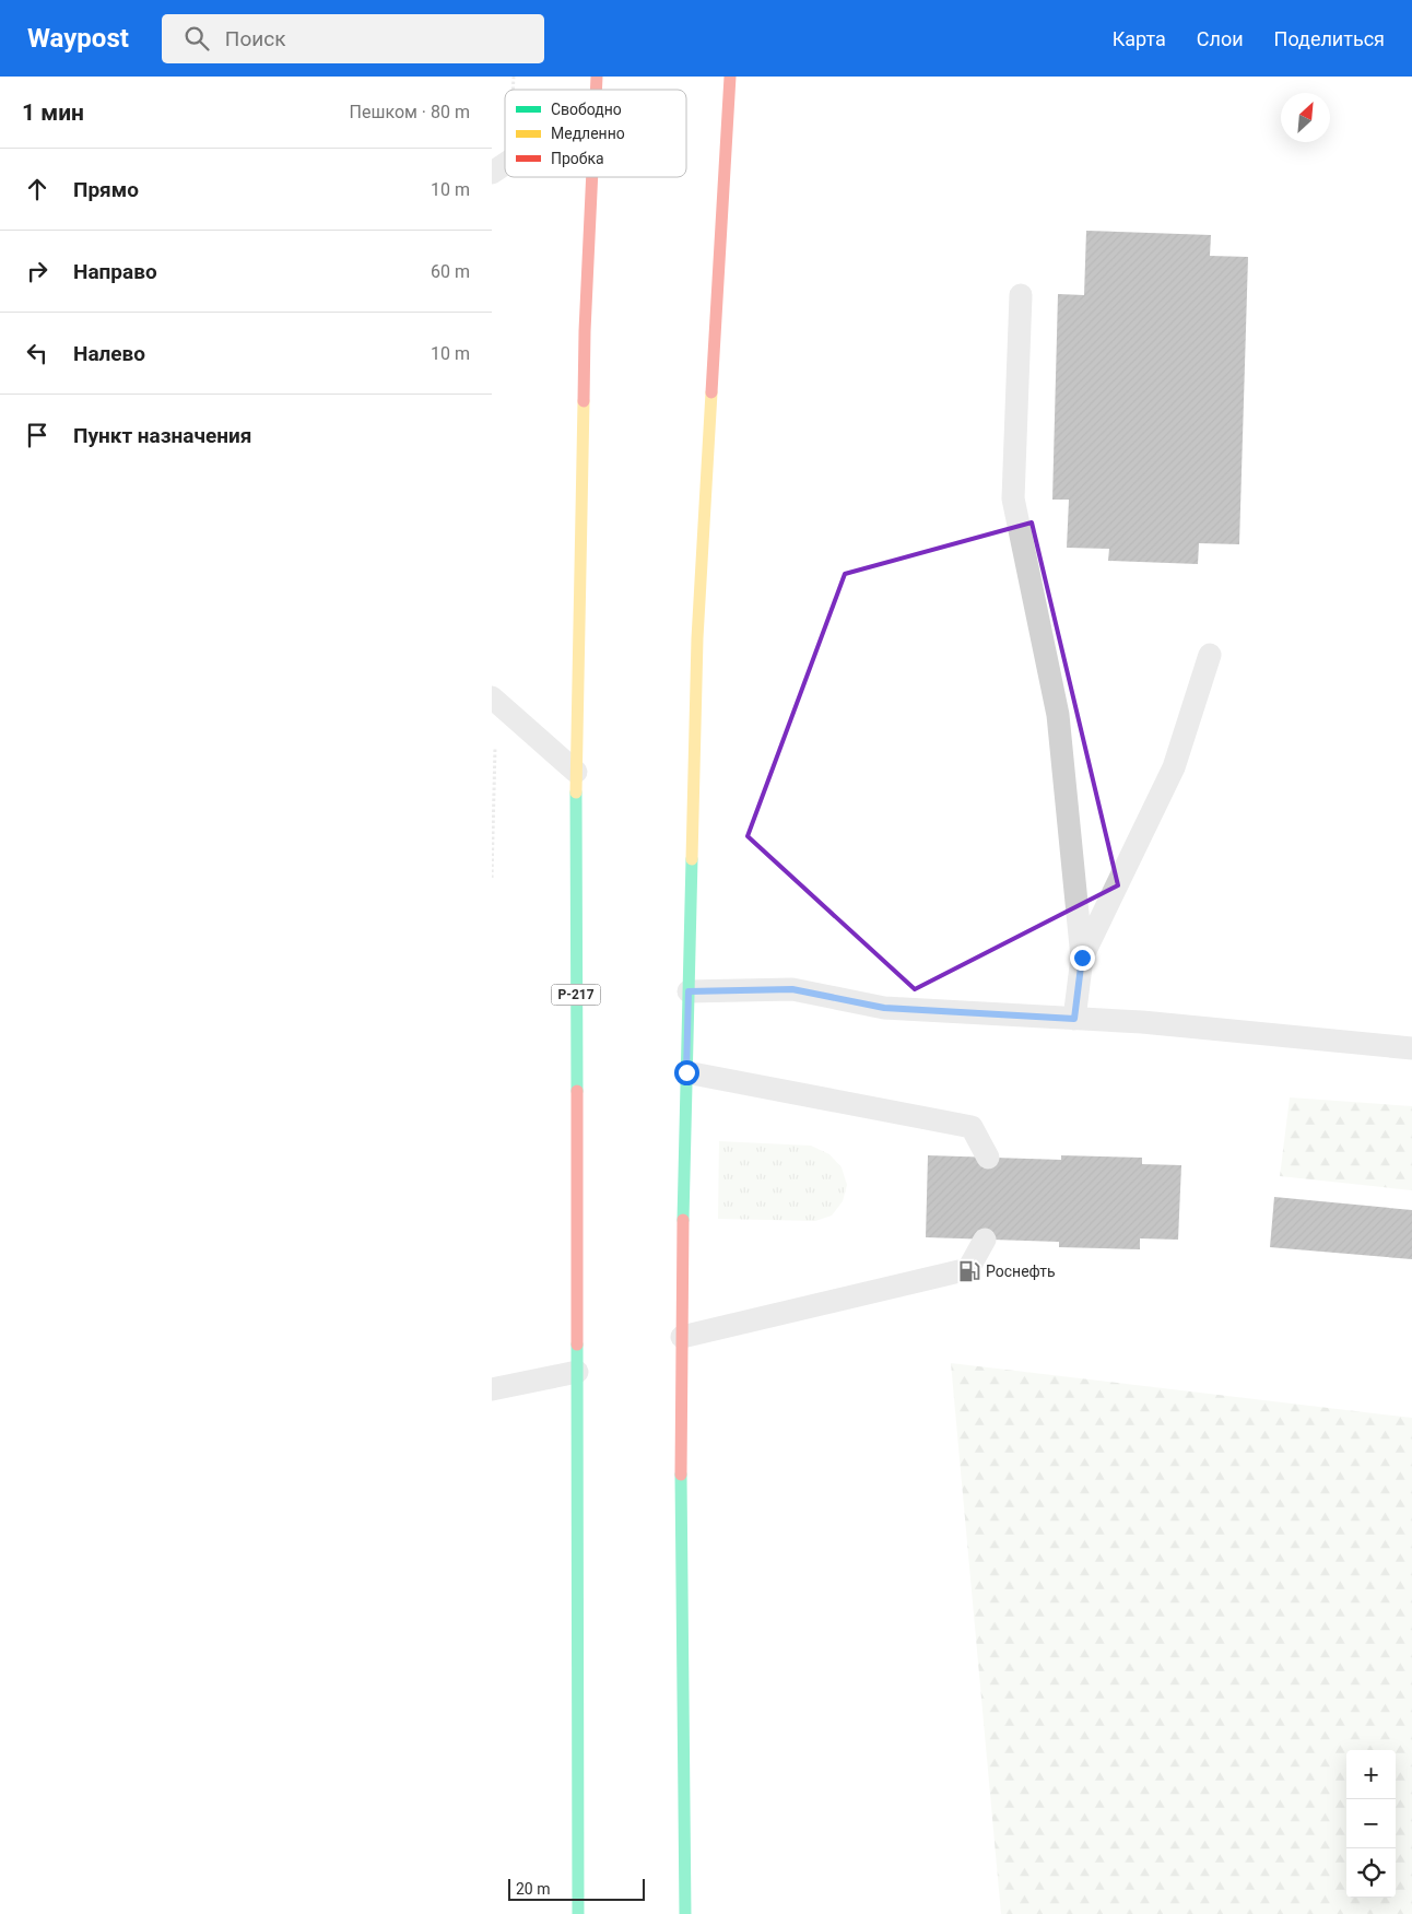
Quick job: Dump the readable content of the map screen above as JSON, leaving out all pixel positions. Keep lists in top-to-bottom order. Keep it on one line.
{"streets":{"main road":["Р-217"]},"places":{"fuel station":["Роснефть"]},"legend":["Свободно","Медленно","Пробка"],"scale_bar":"20 m","north":"top right","page":{"header":"Waypost","search":"Поиск","nav":["Карта","Слои","Поделиться"],"heading":["1 мин","Пешком · 80 m"],"list":[["Прямо","10 m"],["Направо","60 m"],["Налево","10 m"],"Пункт назначения"],"map_buttons":["+","−"],"scale":"20 m"}}
